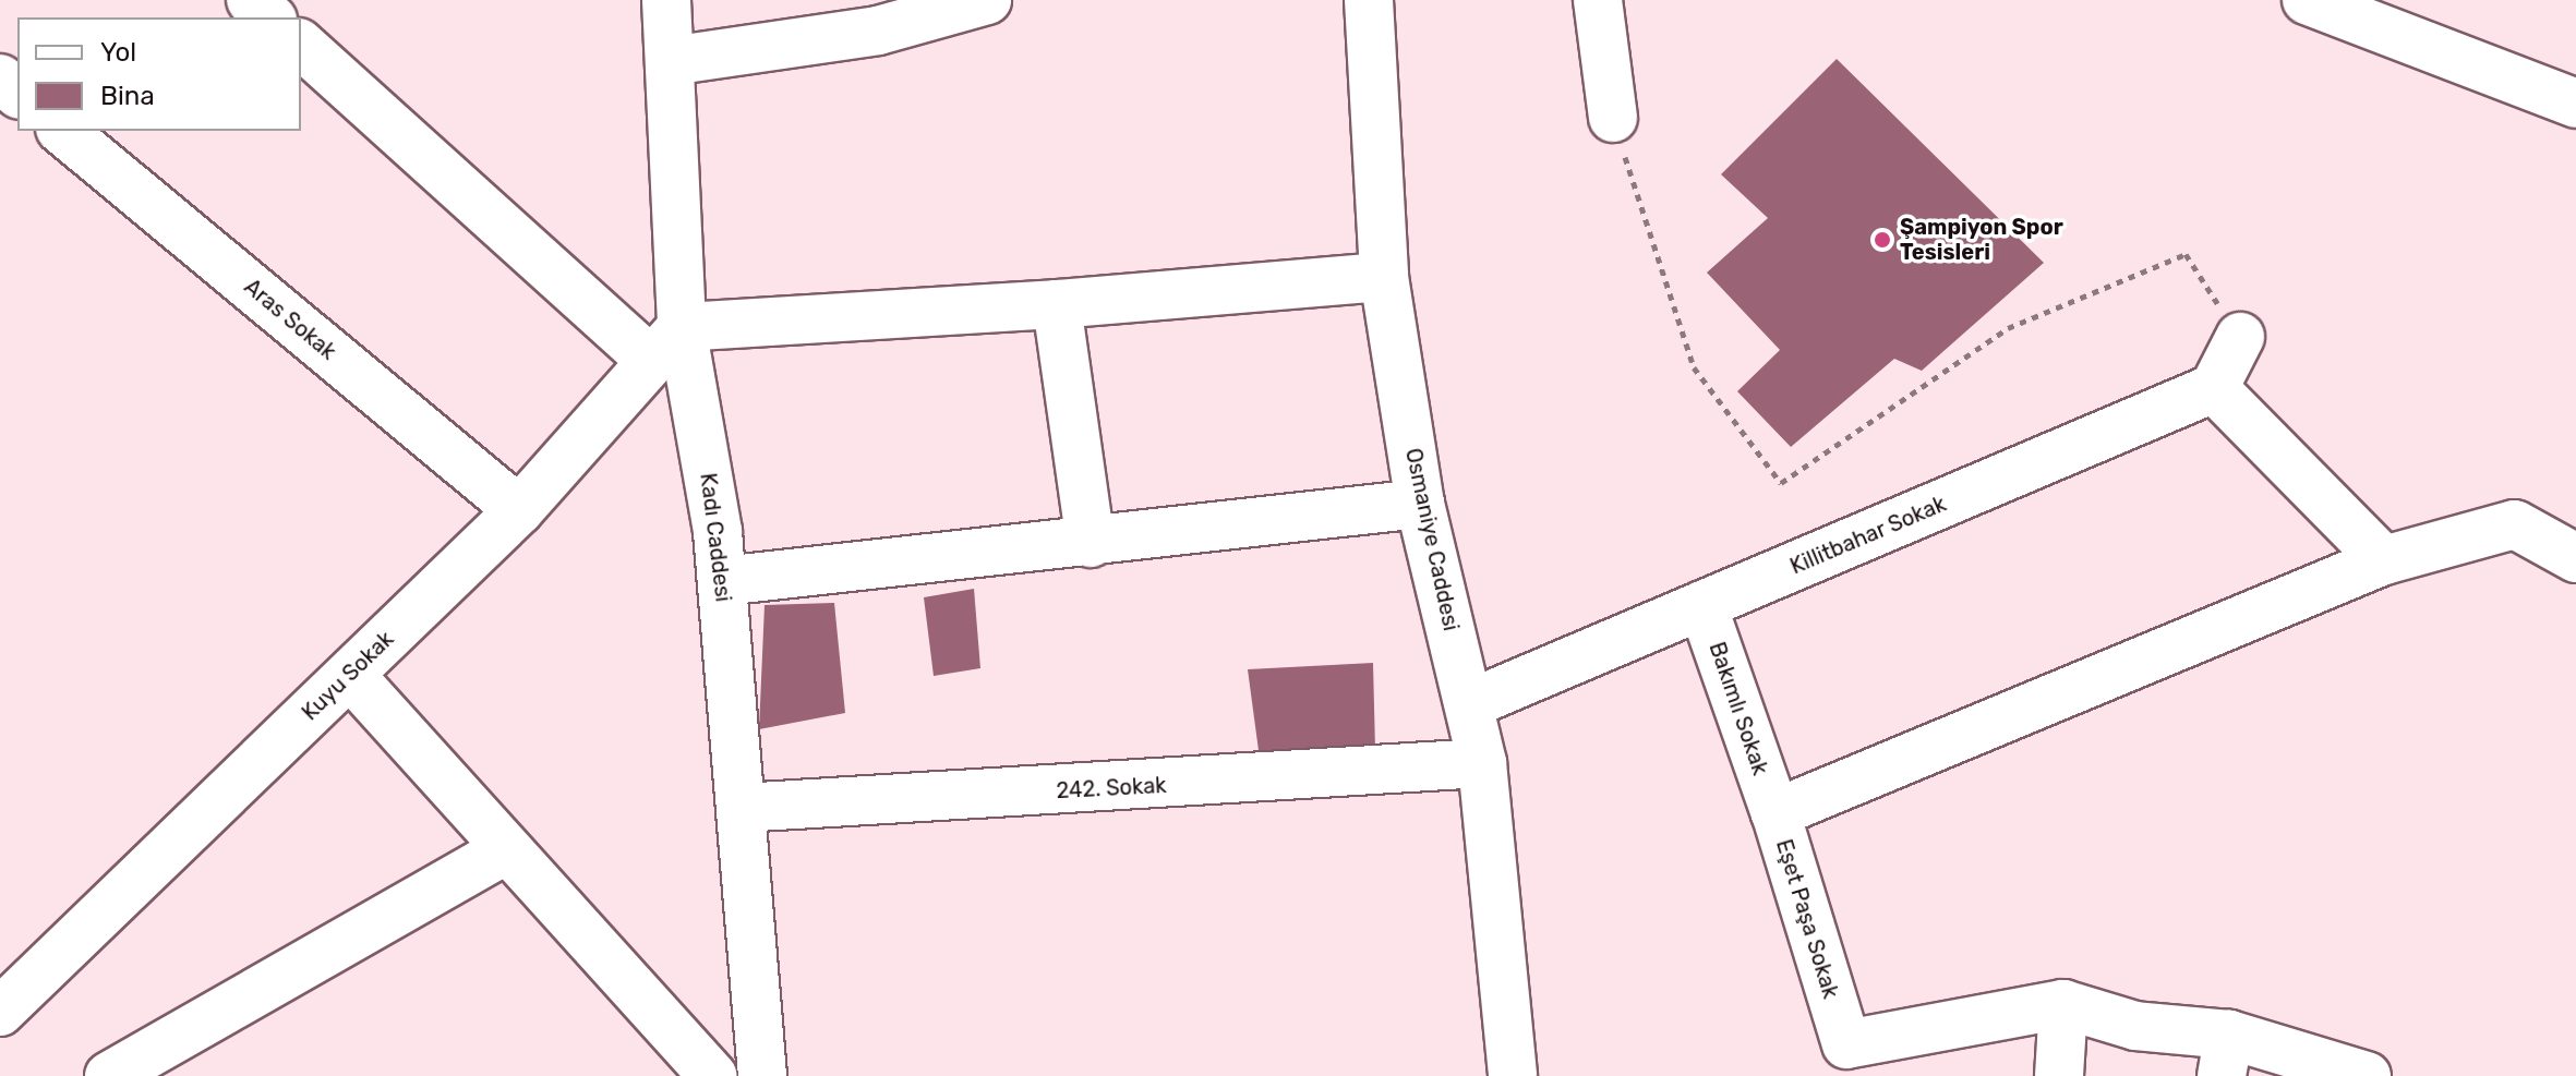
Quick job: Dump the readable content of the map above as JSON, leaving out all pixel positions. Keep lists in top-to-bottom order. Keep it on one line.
{"streets":{"street":["Aras Sokak","Killitbahar Sokak","Kadı Caddesi","Osmaniye Caddesi","Kuyu Sokak","Bakımlı Sokak","242. Sokak","Eşet Paşa Sokak"]},"crossings":[["Aras Sokak","Kuyu Sokak"],["Killitbahar Sokak","Osmaniye Caddesi"],["Killitbahar Sokak","Bakımlı Sokak"],["Kadı Caddesi","Kuyu Sokak"],["Kadı Caddesi","242. Sokak"],["Osmaniye Caddesi","242. Sokak"],["Bakımlı Sokak","Eşet Paşa Sokak"]],"places":["Şampiyon Spor Tesisleri"],"legend":["Yol","Bina"]}
